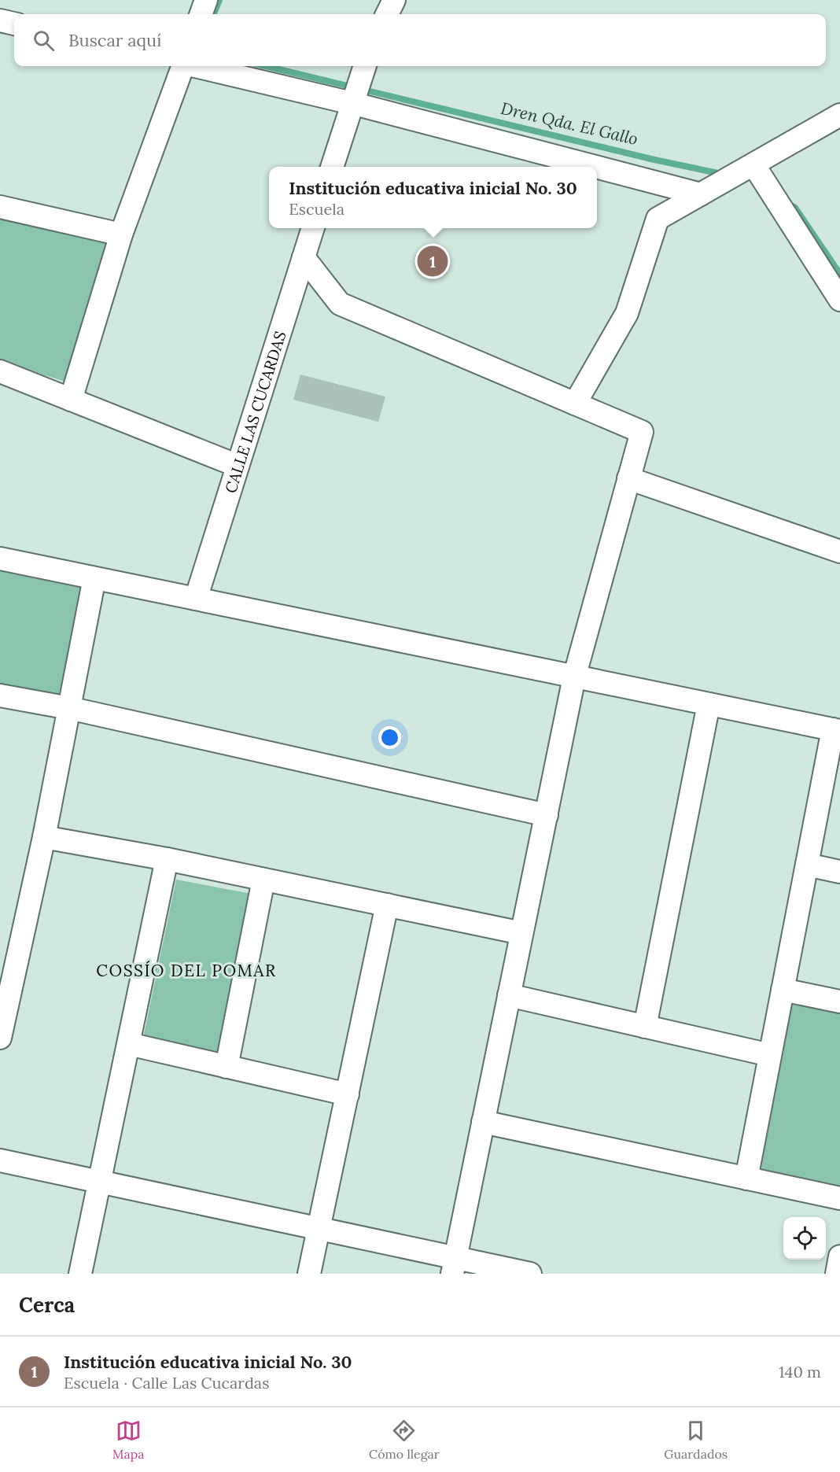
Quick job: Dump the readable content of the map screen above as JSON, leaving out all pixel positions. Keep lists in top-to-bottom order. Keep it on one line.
{"streets":{"street":["CALLE LAS CUCARDAS"]},"districts":["COSSÍO DEL POMAR"],"water":["Dren Qda. El Gallo"],"page":{"search":"Buscar aquí","popup":["Institución educativa inicial No. 30","Escuela"],"pins":"1","heading":"Cerca","list":[{"mark":"1","name":"Institución educativa inicial No. 30","note":"Escuela · Calle Las Cucardas","value":"140 m"}],"nav":["Mapa","Cómo llegar","Guardados"]}}
